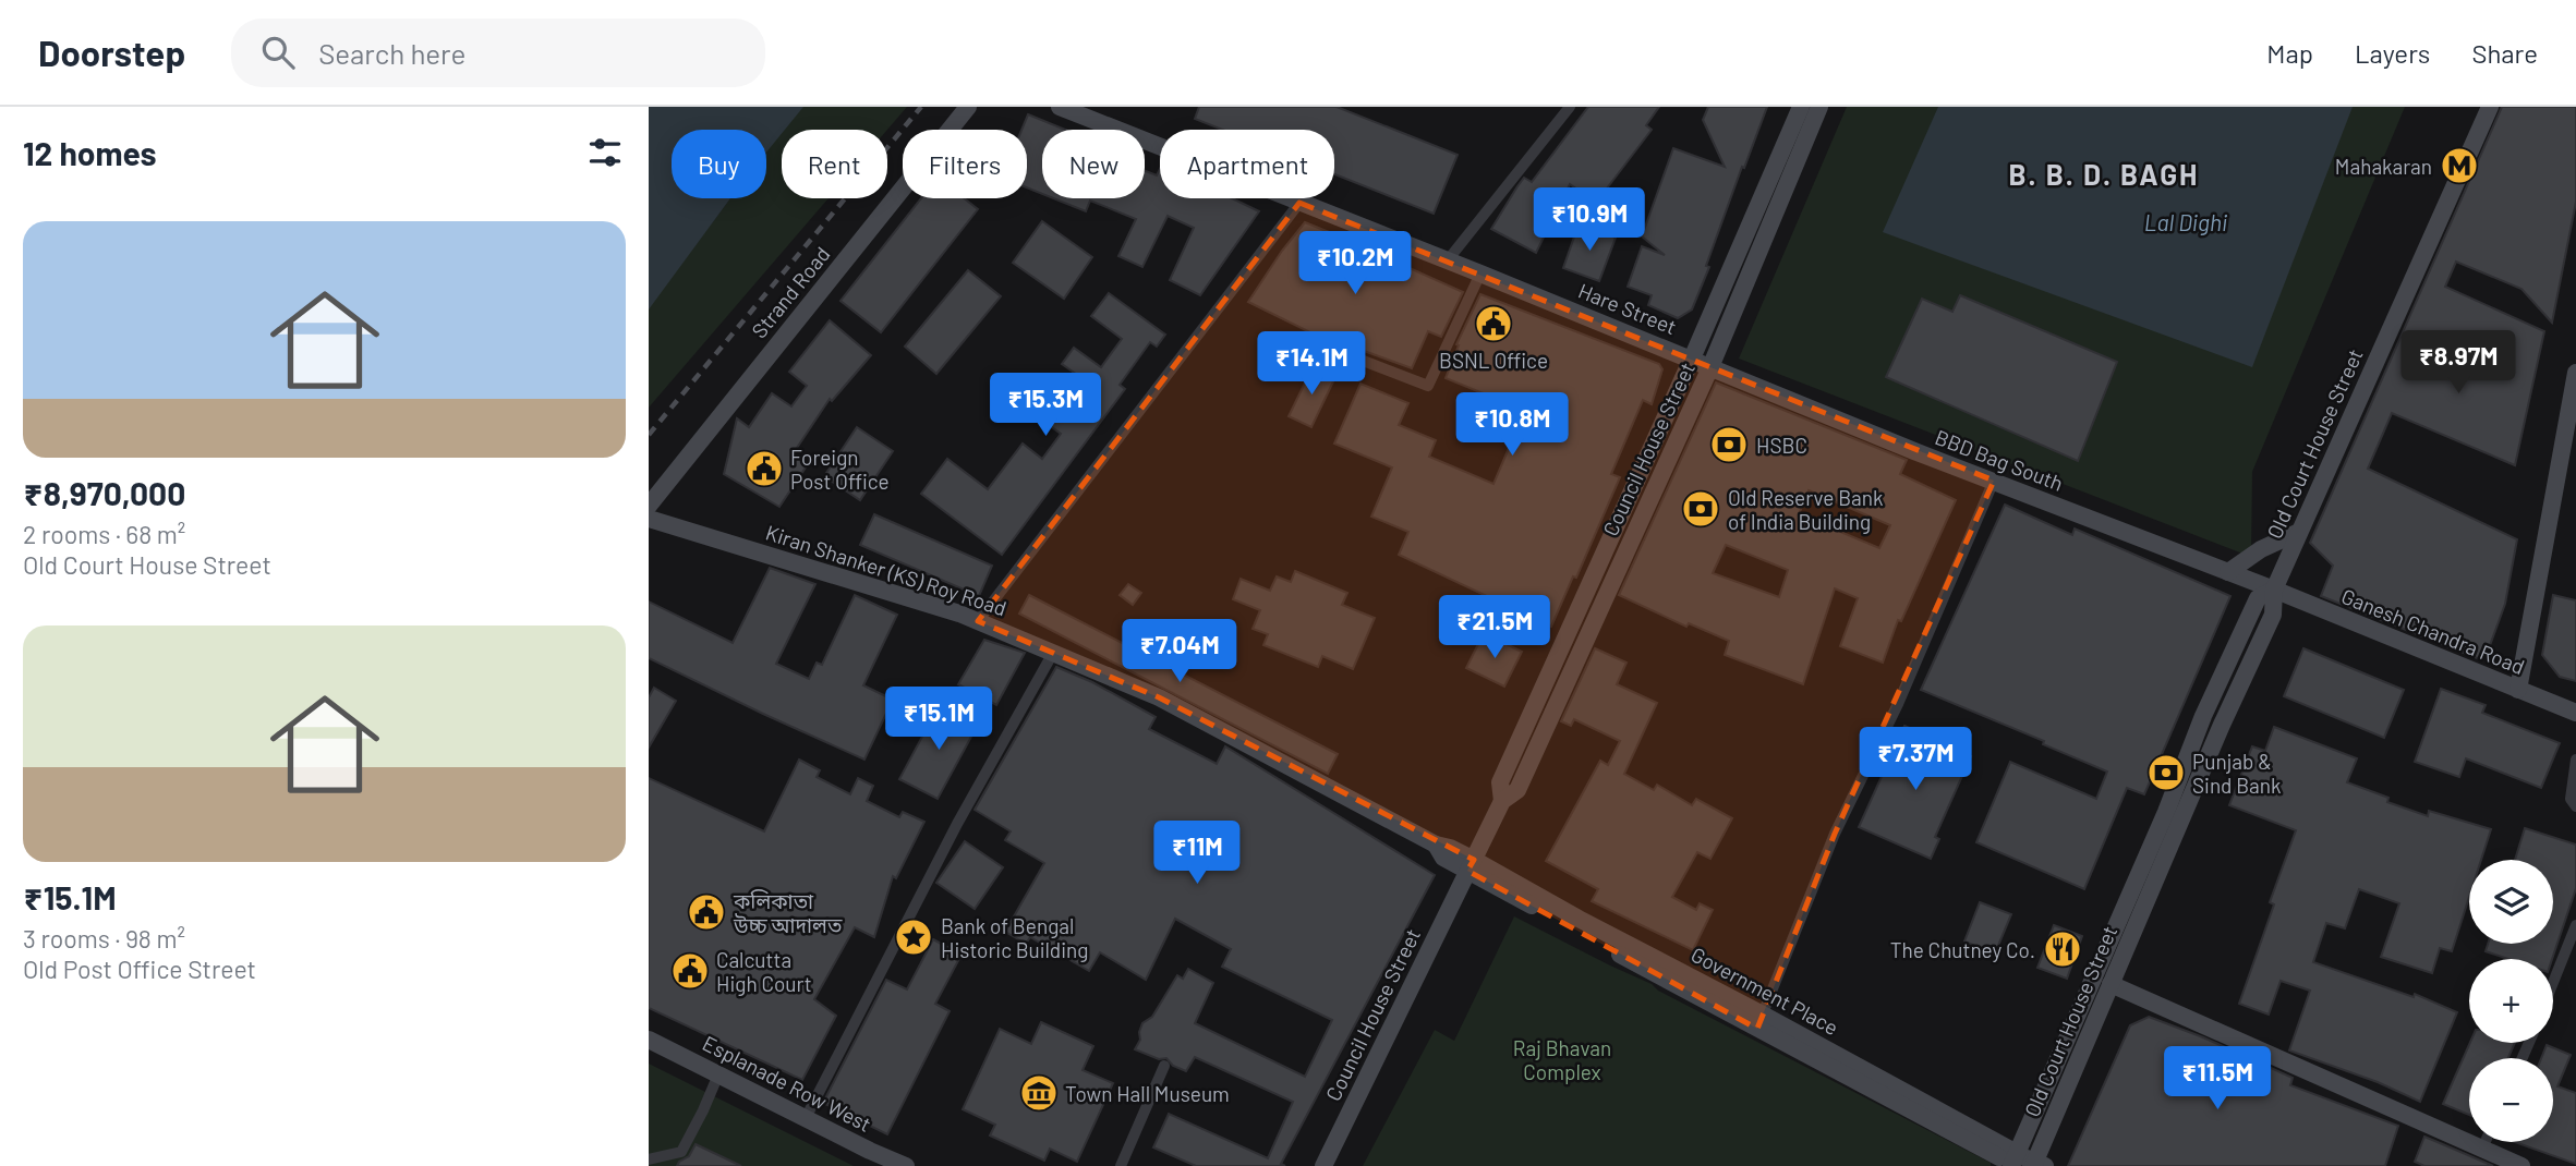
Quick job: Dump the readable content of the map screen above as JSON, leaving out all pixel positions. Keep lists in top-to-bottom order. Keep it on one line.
{"streets":{"main road":["Strand Road","Hare Street","Old Court House Street","Council House Street","BBD Bag South","Kiran Shanker (KS) Roy Road","Ganesh Chandra Road","Government Place","Esplanade Row West"]},"crossings":[["Hare Street","Council House Street"],["Hare Street","BBD Bag South"],["Old Court House Street","BBD Bag South"],["Old Court House Street","Ganesh Chandra Road"],["Old Court House Street","Government Place"],["Council House Street","BBD Bag South"],["Council House Street","Kiran Shanker (KS) Roy Road"],["Council House Street","Government Place"],["BBD Bag South","Ganesh Chandra Road"],["Kiran Shanker (KS) Roy Road","Government Place"]],"districts":["B. B. D. BAGH"],"water":["Lal Dighi"],"parks":["Raj Bhavan Complex"],"places":{"metro station":["Mahakaran"],"public building":["BSNL Office","Foreign Post Office","কলিকাতা উচ্চ আদালত","Calcutta High Court"],"bank":["HSBC","Old Reserve Bank of India Building","Punjab & Sind Bank"],"place":["Bank of Bengal Historic Building"],"restaurant":["The Chutney Co."],"museum":["Town Hall Museum"]},"page":{"header":"Doorstep","search":"Search here","nav":["Map","Layers","Share"],"heading":"12 homes","chip":["Buy","Rent","Filters","New","Apartment"],"price":["₹10.9M","₹10.2M","₹8.97M","₹14.1M","₹15.3M","₹10.8M","₹21.5M","₹7.04M","₹15.1M","₹7.37M","₹11M","₹11.5M"],"list":[{"name":"₹8,970,000","note":"2 rooms · 68 m² · Old Court House Street"},{"name":"₹15.1M","note":"3 rooms · 98 m² · Old Post Office Street"}],"map_buttons":["+","−"]}}
